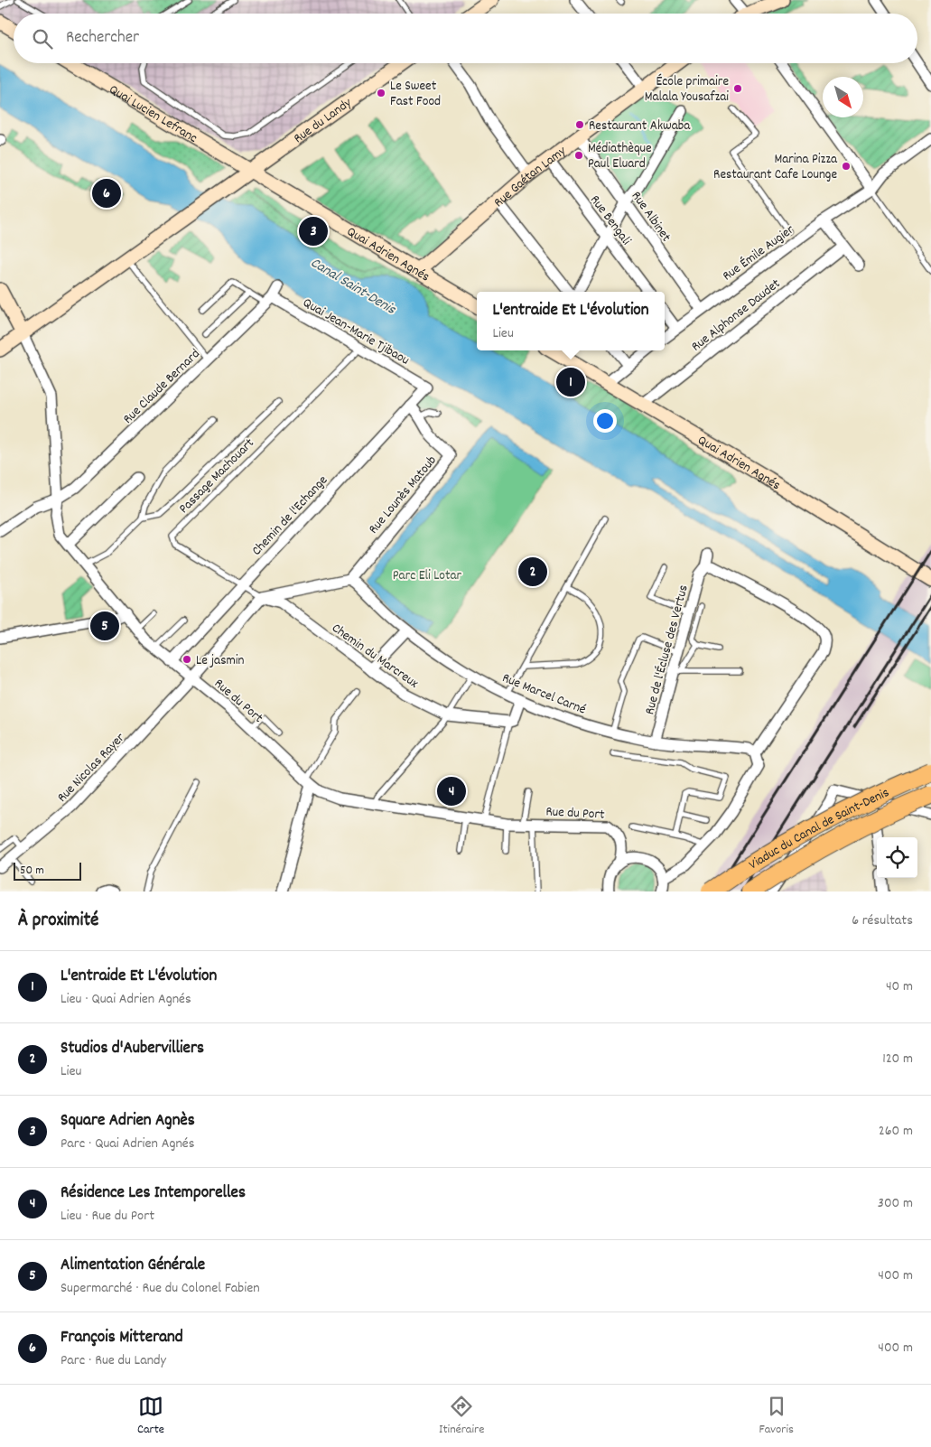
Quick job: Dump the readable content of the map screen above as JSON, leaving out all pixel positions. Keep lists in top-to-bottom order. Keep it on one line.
{"streets":{"highway":["Viaduc du Canal de Saint-Denis"],"street":["Quai Lucien Lefranc","Rue du Landy","Rue Gaétan Lamy","Rue Albinet","Rue Bengali","Rue Émile Augier","Quai Adrien Agnés","Rue Alphonse Daudet","Quai Jean-Marie Tjibaou","Rue Claude Bernard","Rue Lounès Matoub","Chemin de l'Echange","Rue de l'Écluse des Vertus","Chemin du Marcreux","Rue Marcel Carné","Rue du Port","Rue Nicolas Rayer"],"lane":["Passage Machouart"]},"crossings":[["Quai Lucien Lefranc","Rue du Landy"],["Quai Lucien Lefranc","Quai Adrien Agnés"],["Rue du Landy","Quai Adrien Agnés"],["Rue Gaétan Lamy","Rue Albinet"],["Rue Gaétan Lamy","Rue Bengali"],["Rue Gaétan Lamy","Quai Adrien Agnés"],["Rue Albinet","Rue Émile Augier"],["Quai Adrien Agnés","Rue Alphonse Daudet"],["Quai Jean-Marie Tjibaou","Rue Claude Bernard"],["Quai Jean-Marie Tjibaou","Chemin de l'Echange"],["Rue Claude Bernard","Rue du Port"],["Passage Machouart","Chemin de l'Echange"],["Passage Machouart","Chemin du Marcreux"],["Rue Lounès Matoub","Chemin de l'Echange"],["Rue Lounès Matoub","Rue Marcel Carné"],["Chemin de l'Echange","Rue du Port"],["Rue de l'Écluse des Vertus","Rue Marcel Carné"],["Rue du Port","Rue Nicolas Rayer"]],"water":["Canal Saint-Denis"],"parks":["Parc Eli Lotar"],"places":["École primaire Malala Yousafzai","Le Sweet Fast Food","Restaurant Akwaba","Médiathèque Paul Eluard","Marina Pizza Restaurant Cafe Lounge","Le jasmin"],"scale_bar":"50 m","north":"bottom right","page":{"search":"Rechercher","pins":["6","3","1","2","5","4"],"popup":["L'entraide Et L'évolution","Lieu"],"scale":"50 m","heading":["À proximité","6 résultats"],"list":[{"mark":"1","name":"L'entraide Et L'évolution","note":"Lieu · Quai Adrien Agnés","value":"40 m"},{"mark":"2","name":"Studios d'Aubervilliers","note":"Lieu","value":"120 m"},{"mark":"3","name":"Square Adrien Agnès","note":"Parc · Quai Adrien Agnés","value":"260 m"},{"mark":"4","name":"Résidence Les Intemporelles","note":"Lieu · Rue du Port","value":"300 m"},{"mark":"5","name":"Alimentation Générale","note":"Supermarché · Rue du Colonel Fabien","value":"400 m"},{"mark":"6","name":"François Mitterand","note":"Parc · Rue du Landy","value":"400 m"}],"nav":["Carte","Itinéraire","Favoris"]}}
